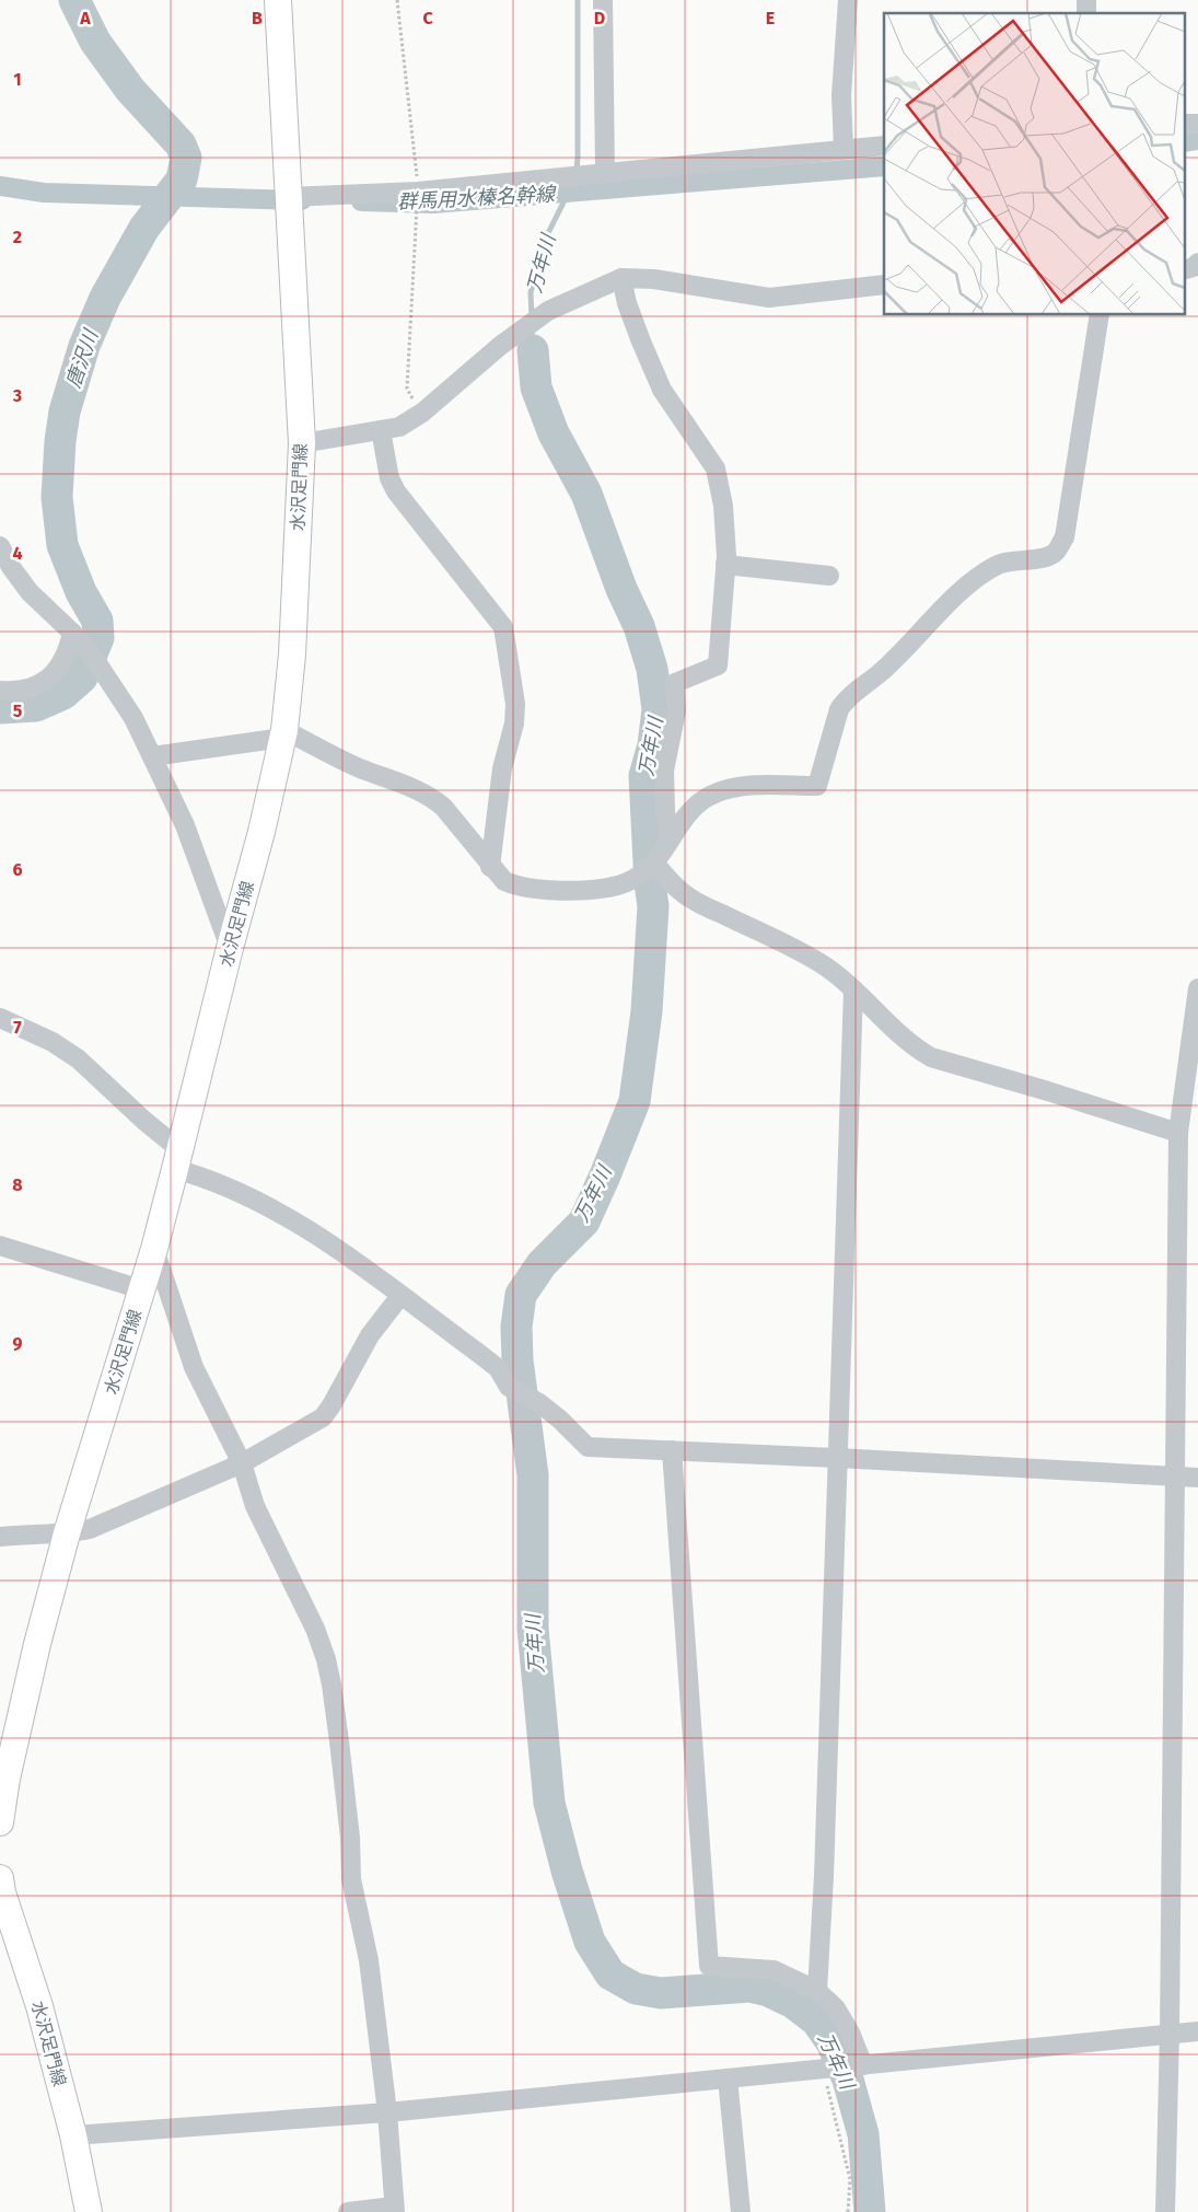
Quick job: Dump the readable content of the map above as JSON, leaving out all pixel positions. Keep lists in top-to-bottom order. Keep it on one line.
{"streets":{"main road":["水沢足門線"]},"water":["群馬用水榛名幹線","万年川","唐沢川"],"grid":{"columns":["A","B","C","D","E"],"rows":["1","2","3","4","5","6","7","8","9"]}}
